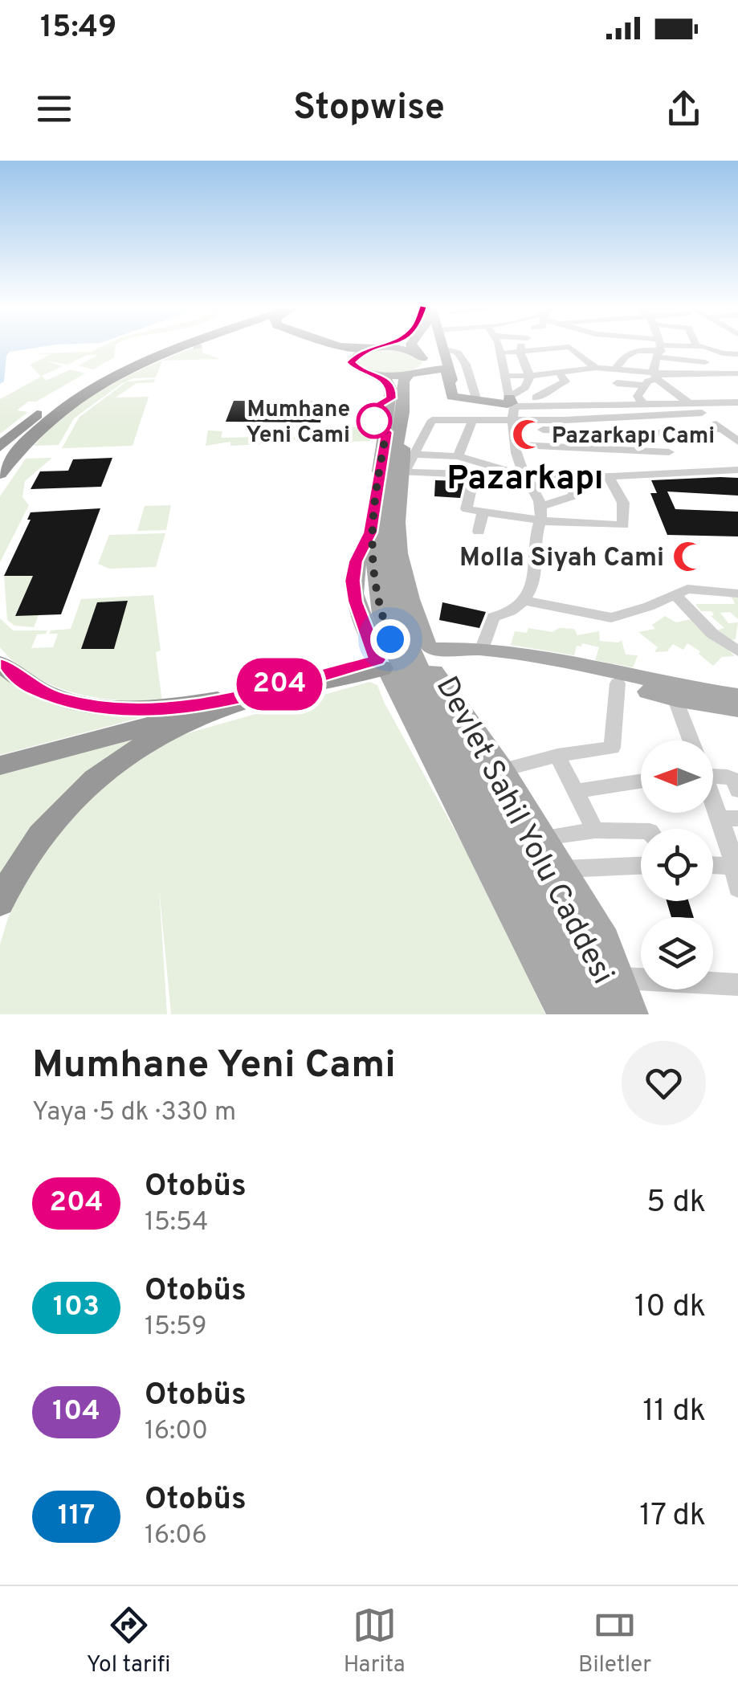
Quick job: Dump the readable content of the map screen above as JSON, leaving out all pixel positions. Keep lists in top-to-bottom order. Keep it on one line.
{"streets":{"main road":["Devlet Sahil Yolu Caddesi"]},"districts":["Pazarkapı"],"places":{"other":["Mumhane Yeni Cami"],"mosque":["Pazarkapı Cami","Molla Siyah Cami"]},"lines":["bus line 204"],"north":"left","page":{"status":"15:49","header":"Stopwise","on_map":"204","heading":["Mumhane Yeni Cami","Yaya · 5 dk · 330 m"],"list":[{"mark":"204","name":"Otobüs","note":"15:54","value":"5 dk"},{"mark":"103","name":"Otobüs","note":"15:59","value":"10 dk"},{"mark":"104","name":"Otobüs","note":"16:00","value":"11 dk"},{"mark":"117","name":"Otobüs","note":"16:06","value":"17 dk"}],"tabs":["Yol tarifi","Harita","Biletler"]}}
